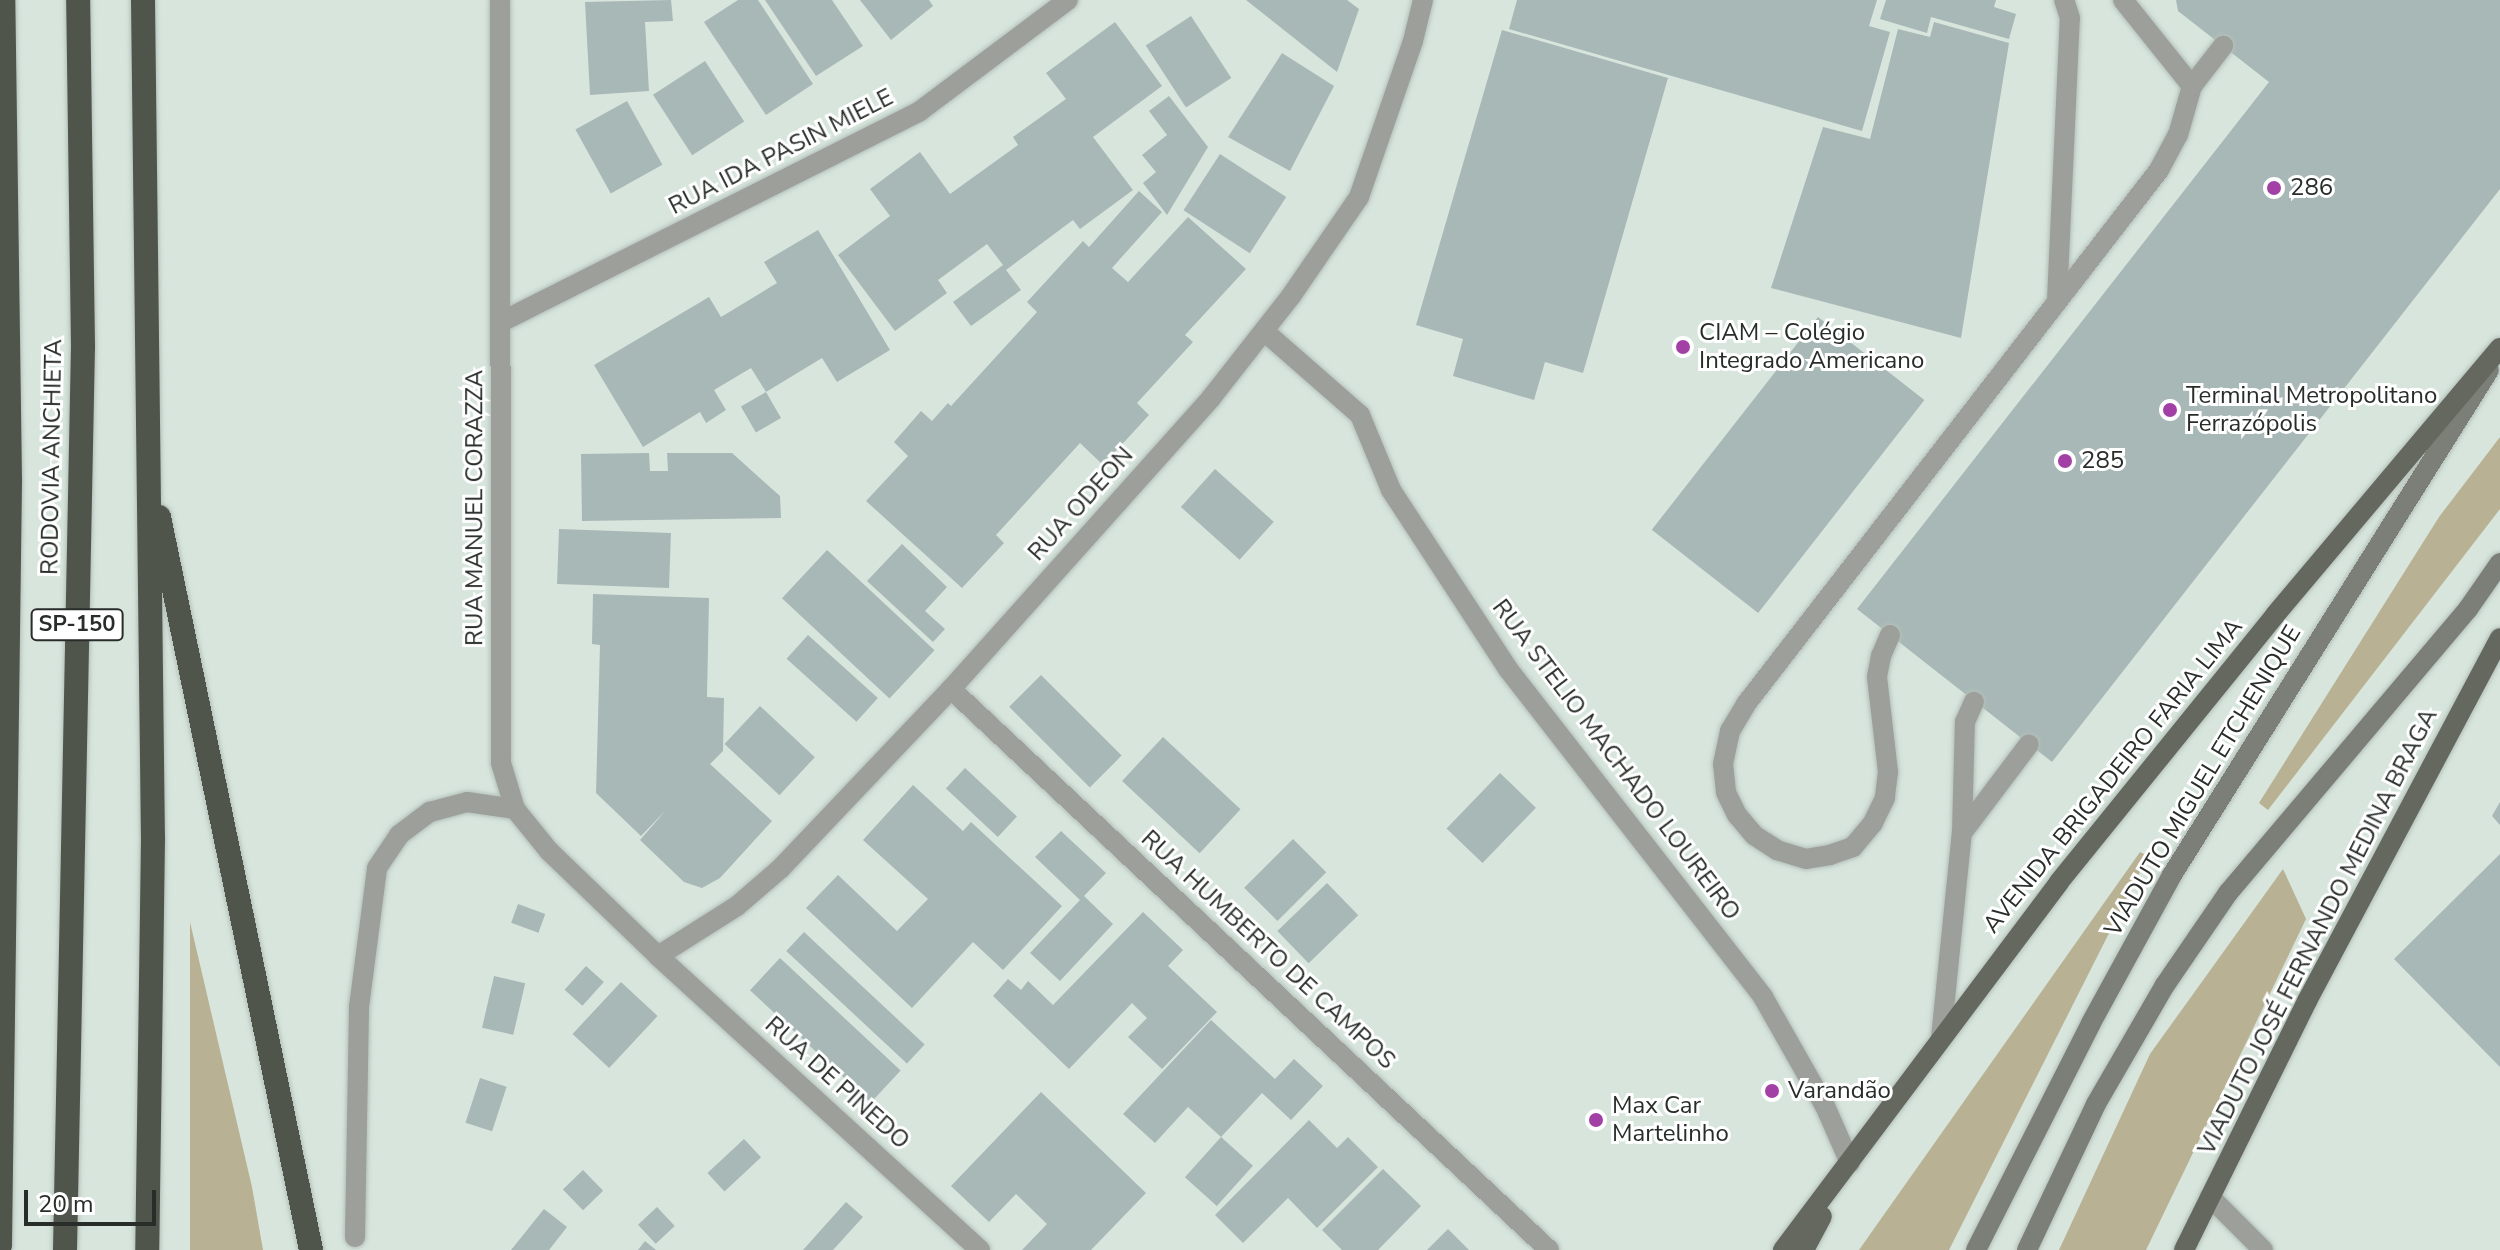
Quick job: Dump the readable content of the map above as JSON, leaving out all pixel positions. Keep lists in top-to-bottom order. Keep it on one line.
{"streets":{"highway":["RODOVIA ANCHIETA","SP-150"],"main road":["AVENIDA BRIGADEIRO FARIA LIMA","VIADUTO JOSÉ FERNANDO MEDINA BRAGA"],"street":["RUA IDA PASIN MIELE","RUA ODEON","RUA MANUEL CORAZZA","RUA STELIO MACHADO LOUREIRO","VIADUTO MIGUEL ETCHENIQUE","RUA HUMBERTO DE CAMPOS","RUA DE PINEDO"]},"crossings":[["RUA IDA PASIN MIELE","RUA MANUEL CORAZZA"],["RUA ODEON","RUA MANUEL CORAZZA"],["RUA ODEON","RUA STELIO MACHADO LOUREIRO"],["RUA ODEON","RUA HUMBERTO DE CAMPOS"],["RUA ODEON","RUA DE PINEDO"],["RUA MANUEL CORAZZA","RUA DE PINEDO"],["RUA STELIO MACHADO LOUREIRO","AVENIDA BRIGADEIRO FARIA LIMA"],["AVENIDA BRIGADEIRO FARIA LIMA","VIADUTO MIGUEL ETCHENIQUE"]],"places":["286","CIAM – Colégio Integrado Americano","Terminal Metropolitano Ferrazópolis","285","Varandão","Max Car Martelinho"],"scale_bar":"20 m"}
